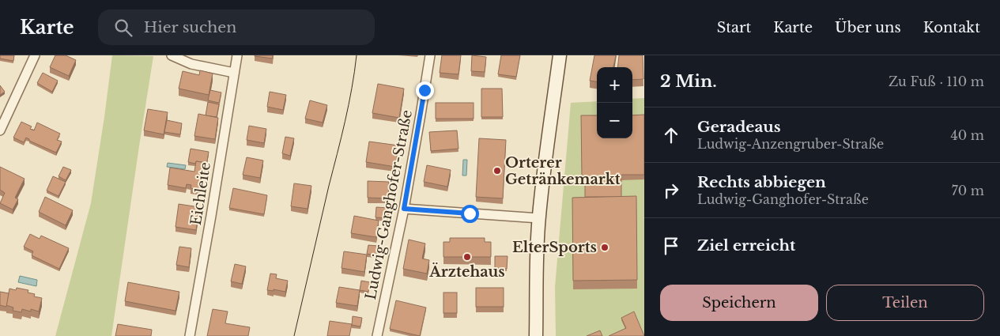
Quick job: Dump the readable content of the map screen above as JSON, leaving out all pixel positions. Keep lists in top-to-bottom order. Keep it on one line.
{"streets":{"street":["Eichleite","Ludwig-Ganghofer-Straße"]},"places":["Orterer Getränkemarkt","ElterSports","Ärztehaus"],"page":{"header":"Karte","search":"Hier suchen","nav":["Start","Karte","Über uns","Kontakt"],"heading":["2 Min.","Zu Fuß · 110 m"],"map_buttons":["+","−"],"list":[["Geradeaus","Ludwig-Anzengruber-Straße","40 m"],["Rechts abbiegen","Ludwig-Ganghofer-Straße","70 m"],"Ziel erreicht"],"buttons":["Speichern","Teilen"]}}
